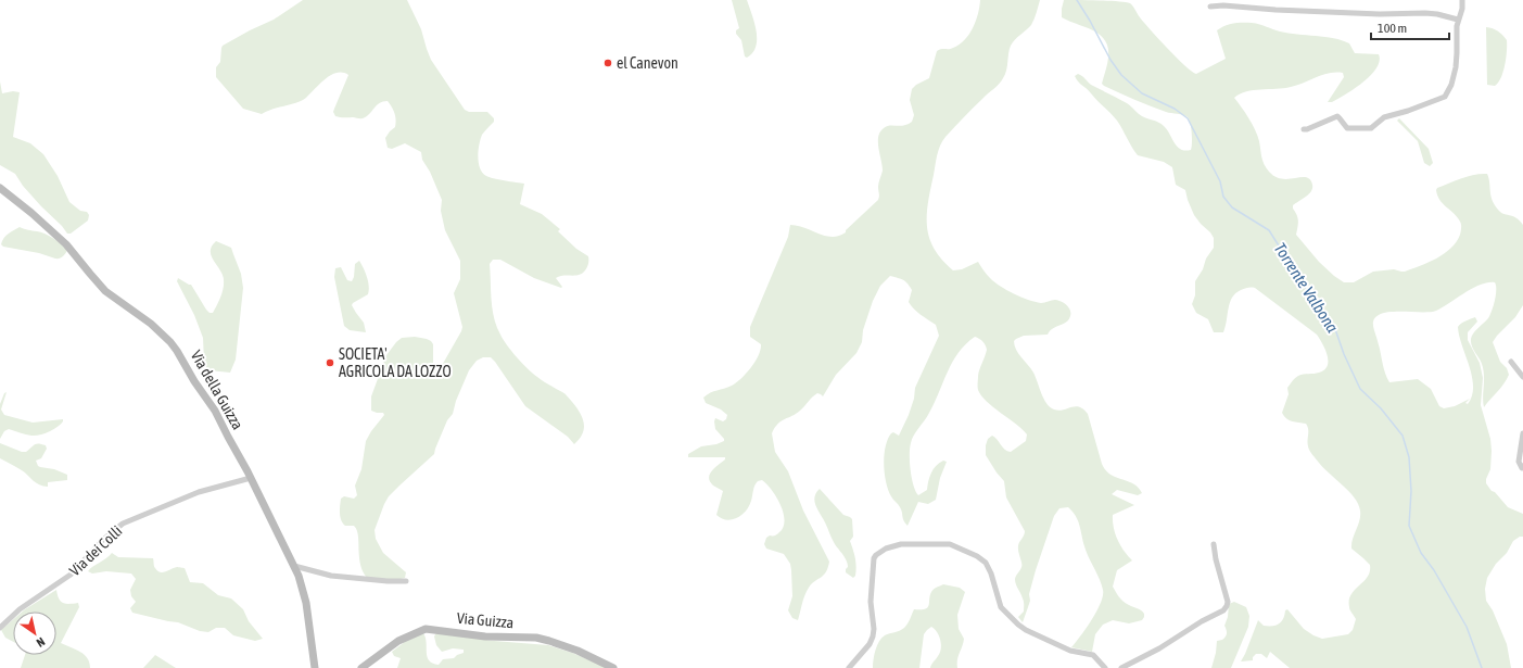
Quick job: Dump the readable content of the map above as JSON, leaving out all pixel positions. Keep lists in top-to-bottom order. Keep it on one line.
{"streets":{"street":["Via della Guizza","Via dei Colli","Via Guizza"]},"crossings":[["Via della Guizza","Via dei Colli"]],"water":["Torrente Valbona"],"places":["el Canevon","SOCIETA' AGRICOLA DA LOZZO"],"scale_bar":"100 m","north":"bottom right"}
